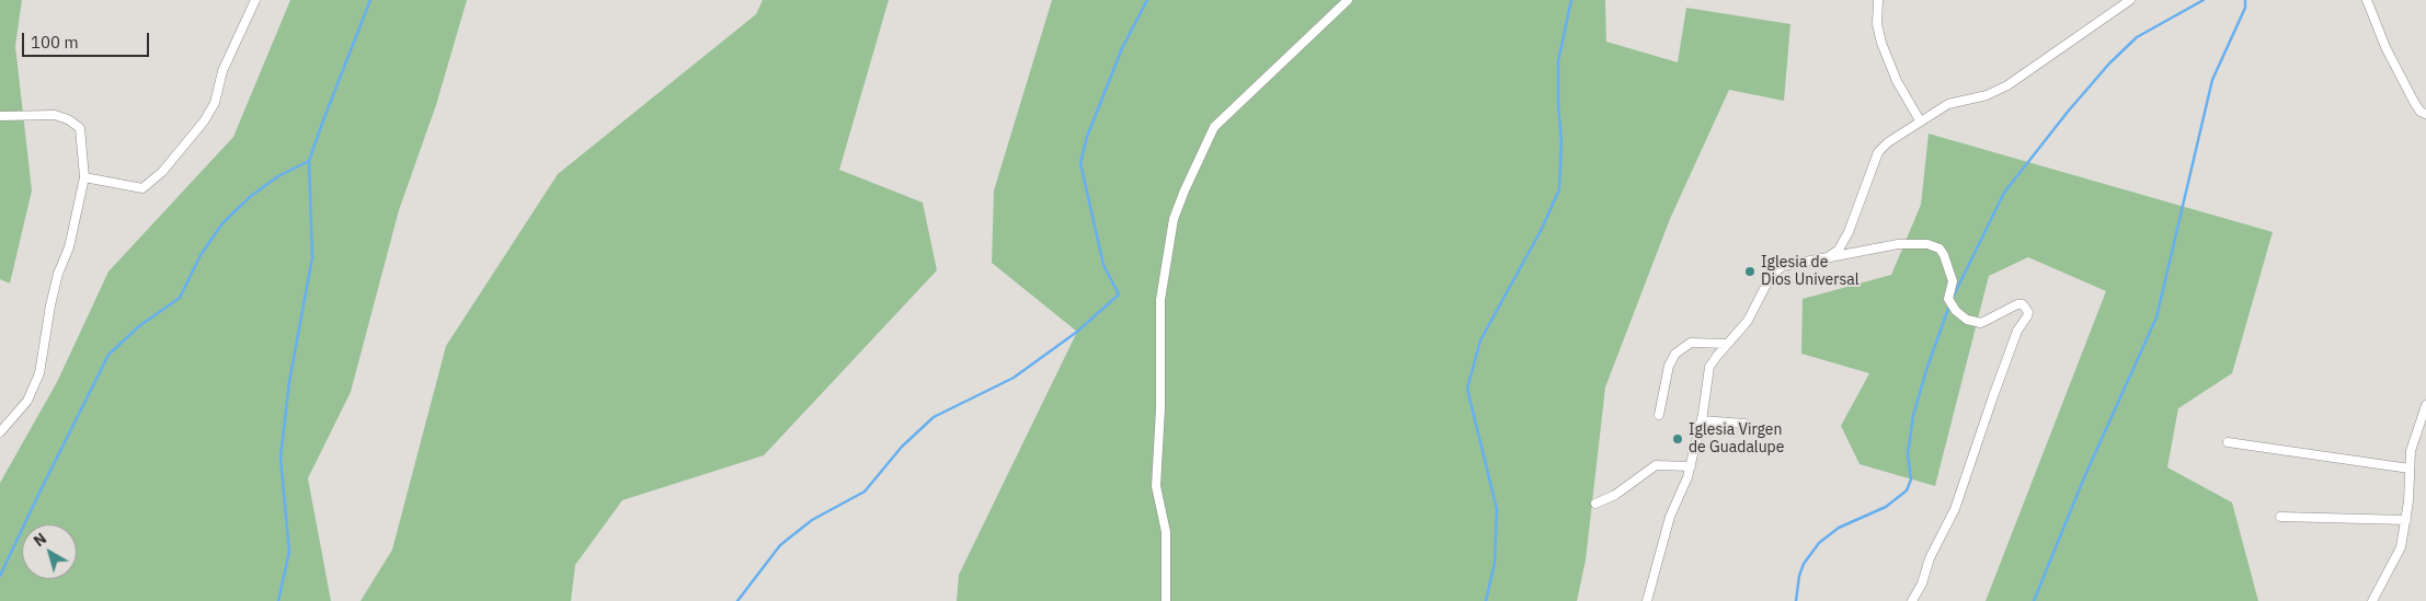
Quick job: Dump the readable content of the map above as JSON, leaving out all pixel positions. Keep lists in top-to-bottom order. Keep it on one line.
{"places":["Iglesia de Dios Universal","Iglesia Virgen de Guadalupe"],"scale_bar":"100 m","north":"top left"}
